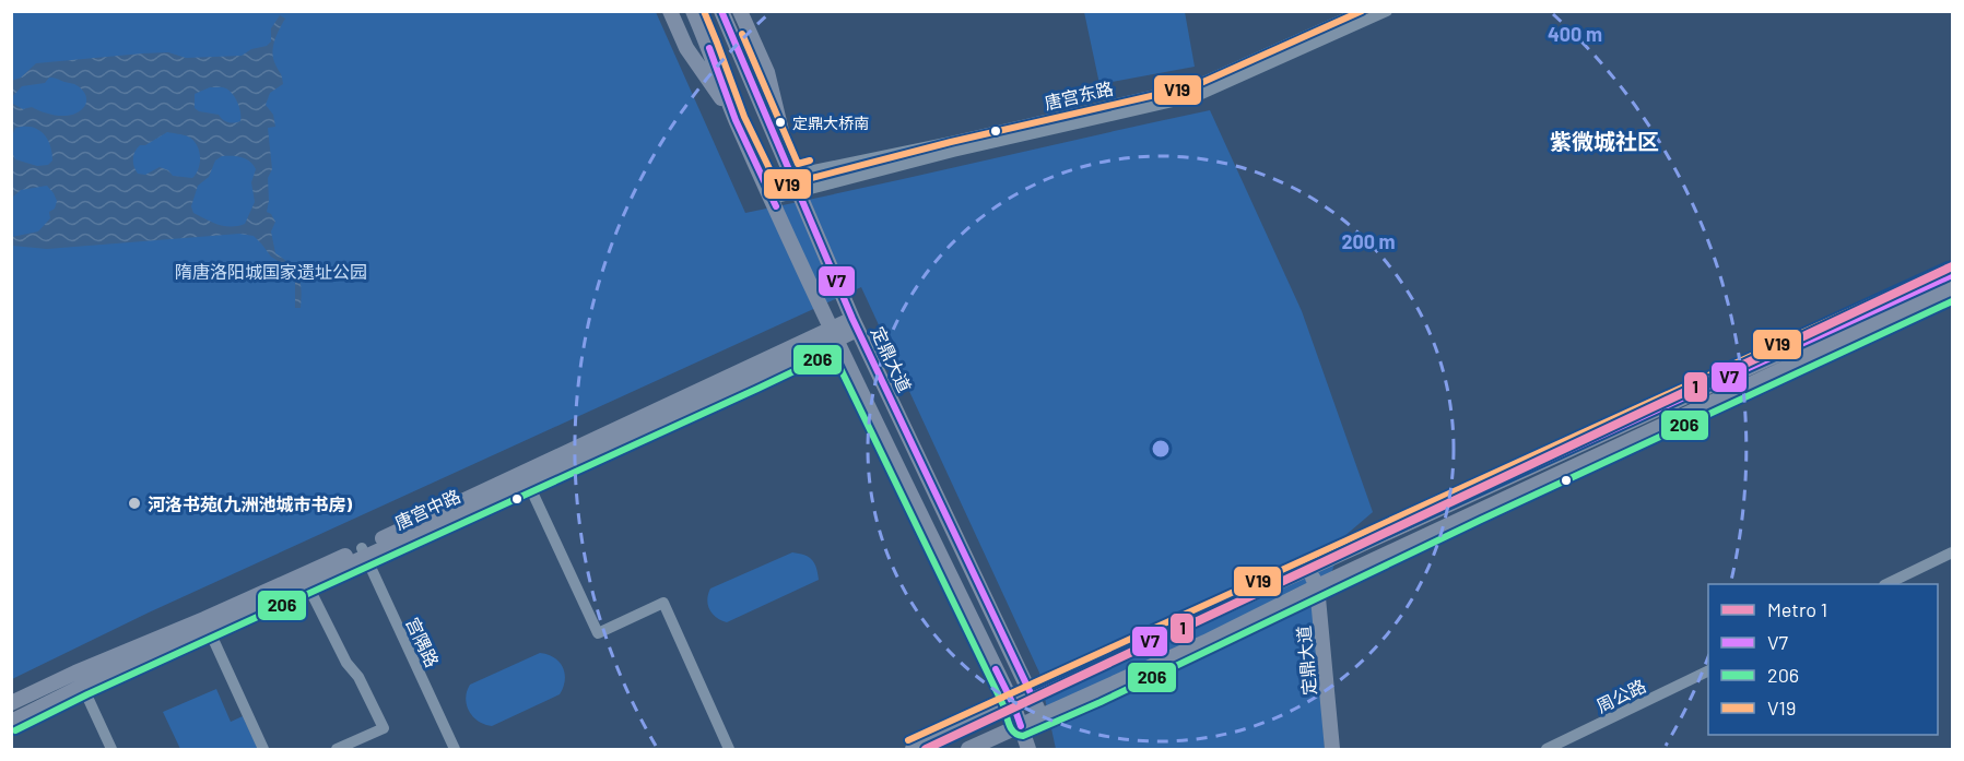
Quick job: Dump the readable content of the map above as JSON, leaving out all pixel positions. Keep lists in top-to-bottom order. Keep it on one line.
{"streets":{"main road":["定鼎大道","唐宫中路"],"street":["唐宫东路","宫隅路","周公路"]},"crossings":[["唐宫东路","定鼎大道"],["定鼎大道","唐宫中路"],["唐宫中路","宫隅路"]],"districts":["紫微城社区"],"parks":["隋唐洛阳城国家遗址公园"],"places":["定鼎大桥南","河洛书苑(九洲池城市书房)"],"lines":["transit line V7","transit line V19","metro line 1","transit line 206"],"legend":["Metro 1","V7","206","V19"],"rings":["400 m","200 m"]}
